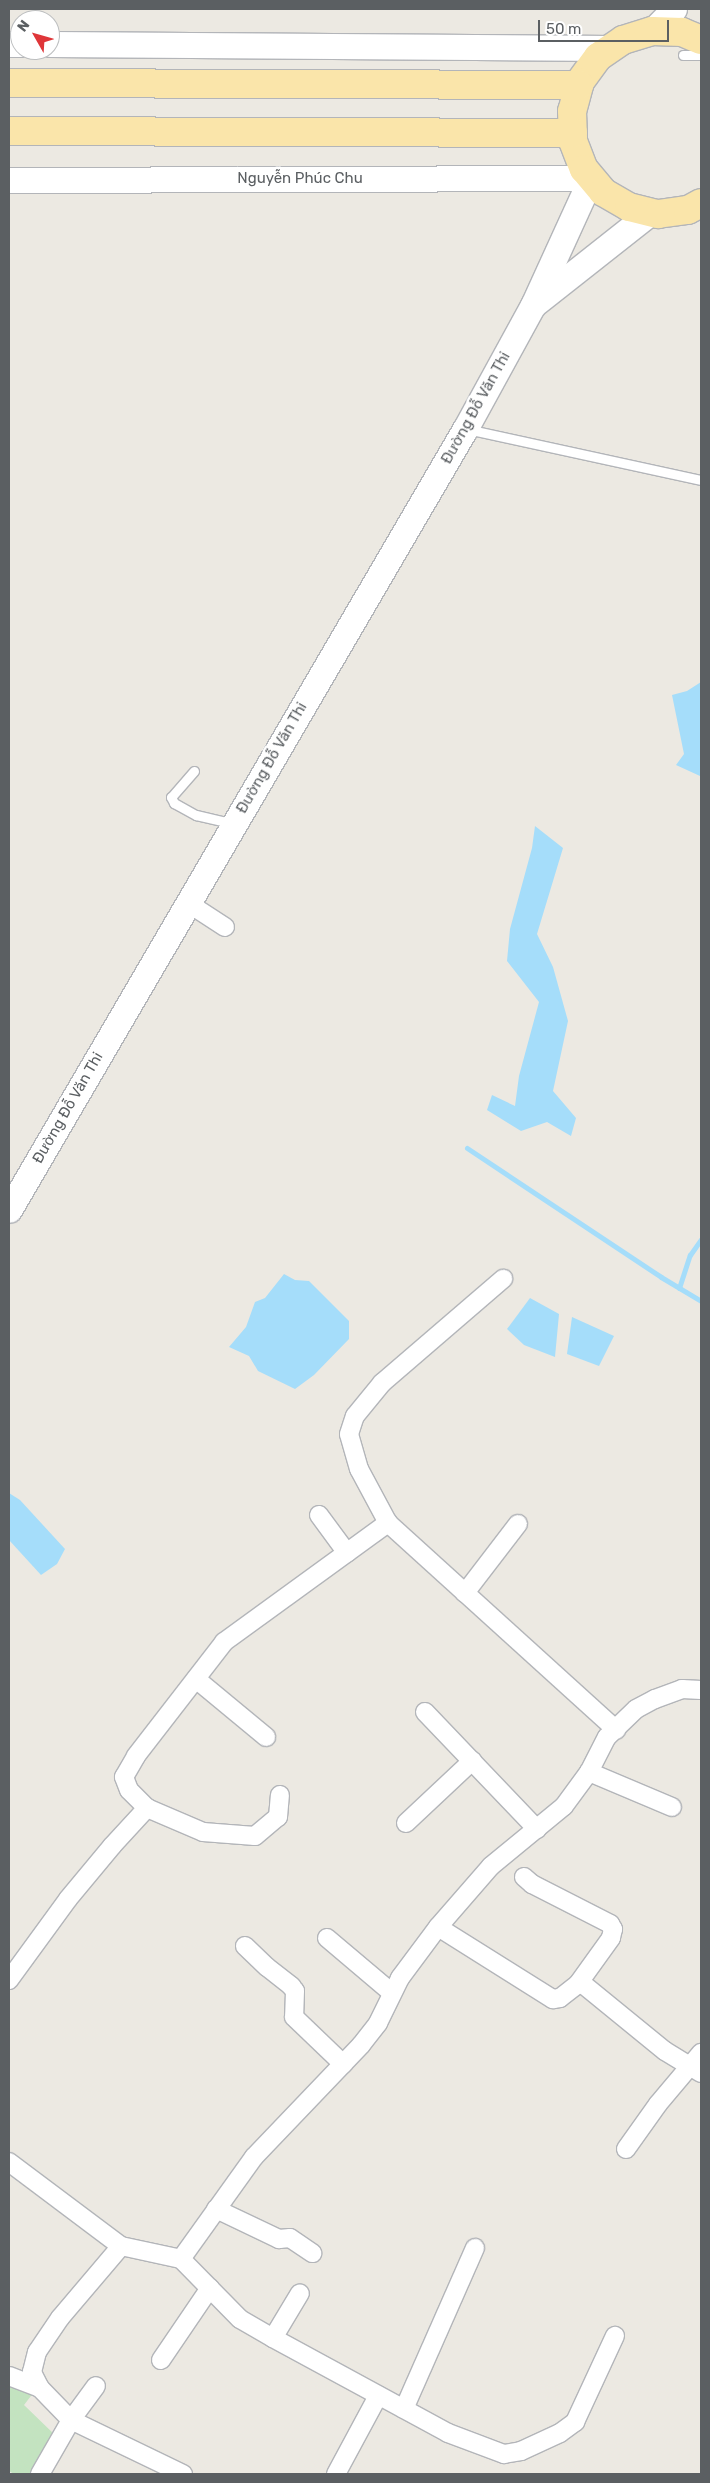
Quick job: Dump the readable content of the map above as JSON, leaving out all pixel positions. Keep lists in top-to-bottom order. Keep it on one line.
{"streets":{"street":["Nguyễn Phúc Chu","Đường Đỗ Văn Thi"]},"crossings":[["Nguyễn Phúc Chu","Đường Đỗ Văn Thi"]],"scale_bar":"50 m","north":"top left"}
